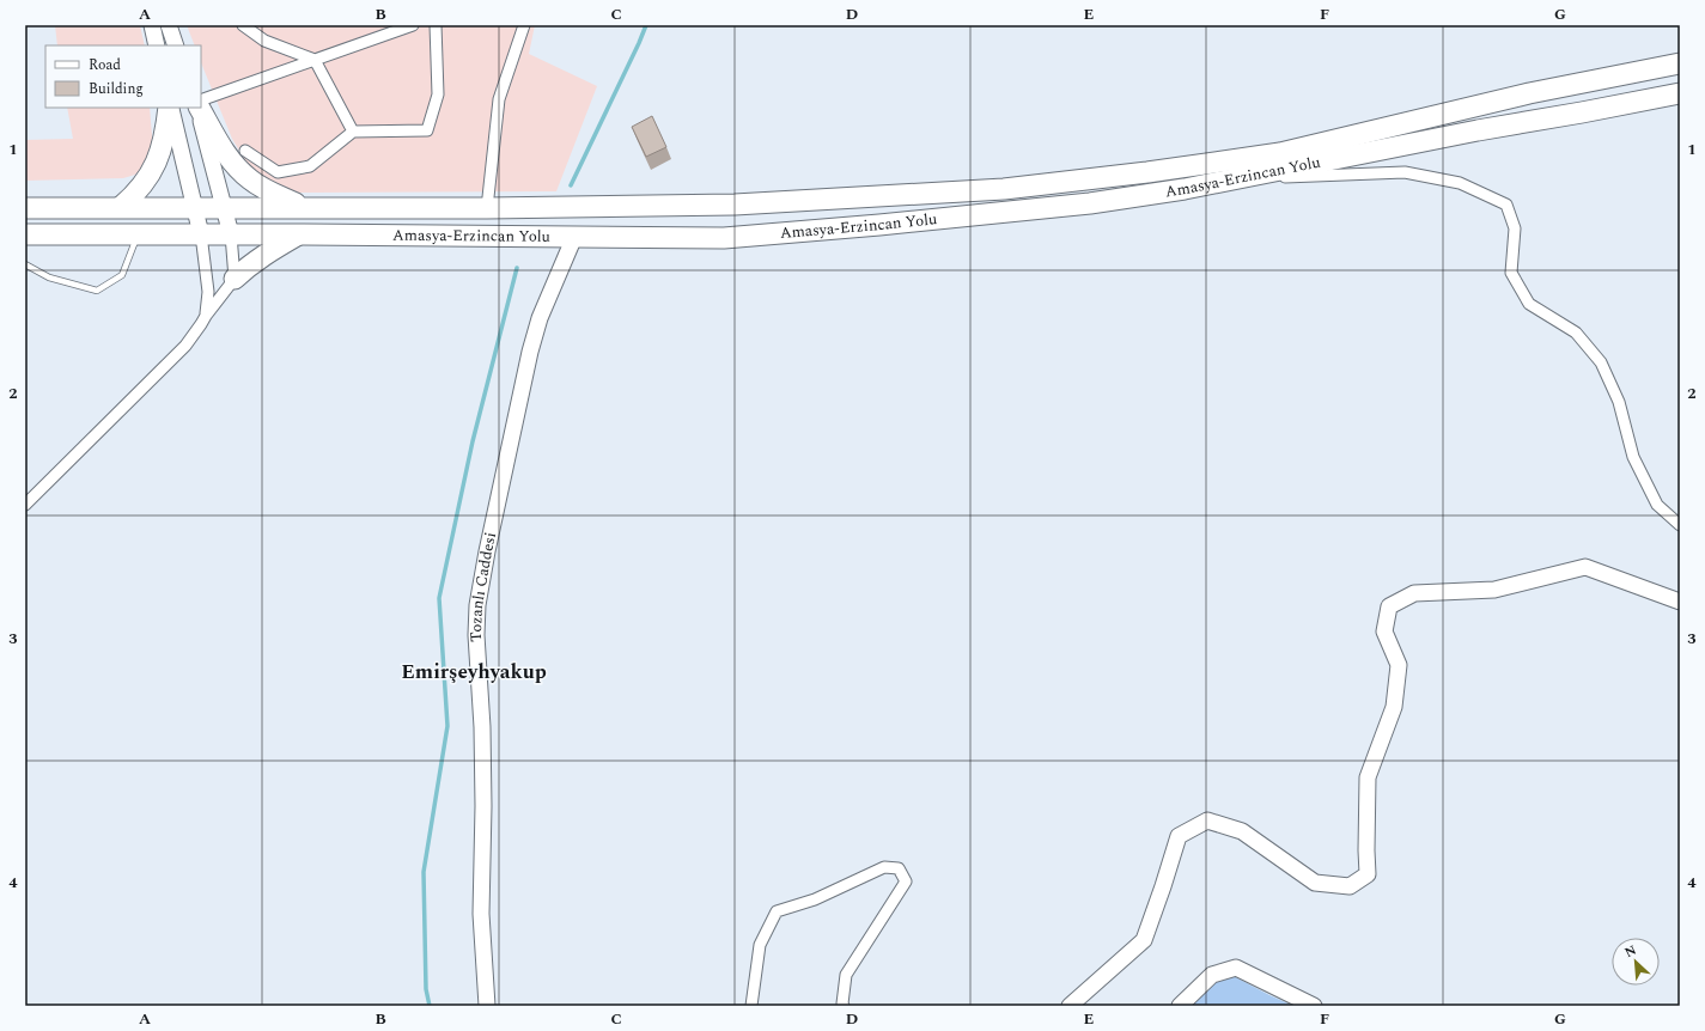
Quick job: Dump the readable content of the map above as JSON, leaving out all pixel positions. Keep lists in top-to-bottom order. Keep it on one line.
{"streets":{"highway":["Amasya-Erzincan Yolu"],"street":["Tozanlı Caddesi"]},"crossings":[["Amasya-Erzincan Yolu","Tozanlı Caddesi"]],"districts":["Emirşeyhyakup"],"legend":["Road","Building"],"north":"top left","grid":{"columns":["A","B","C","D","E","F","G"],"rows":["1","2","3","4"]}}
